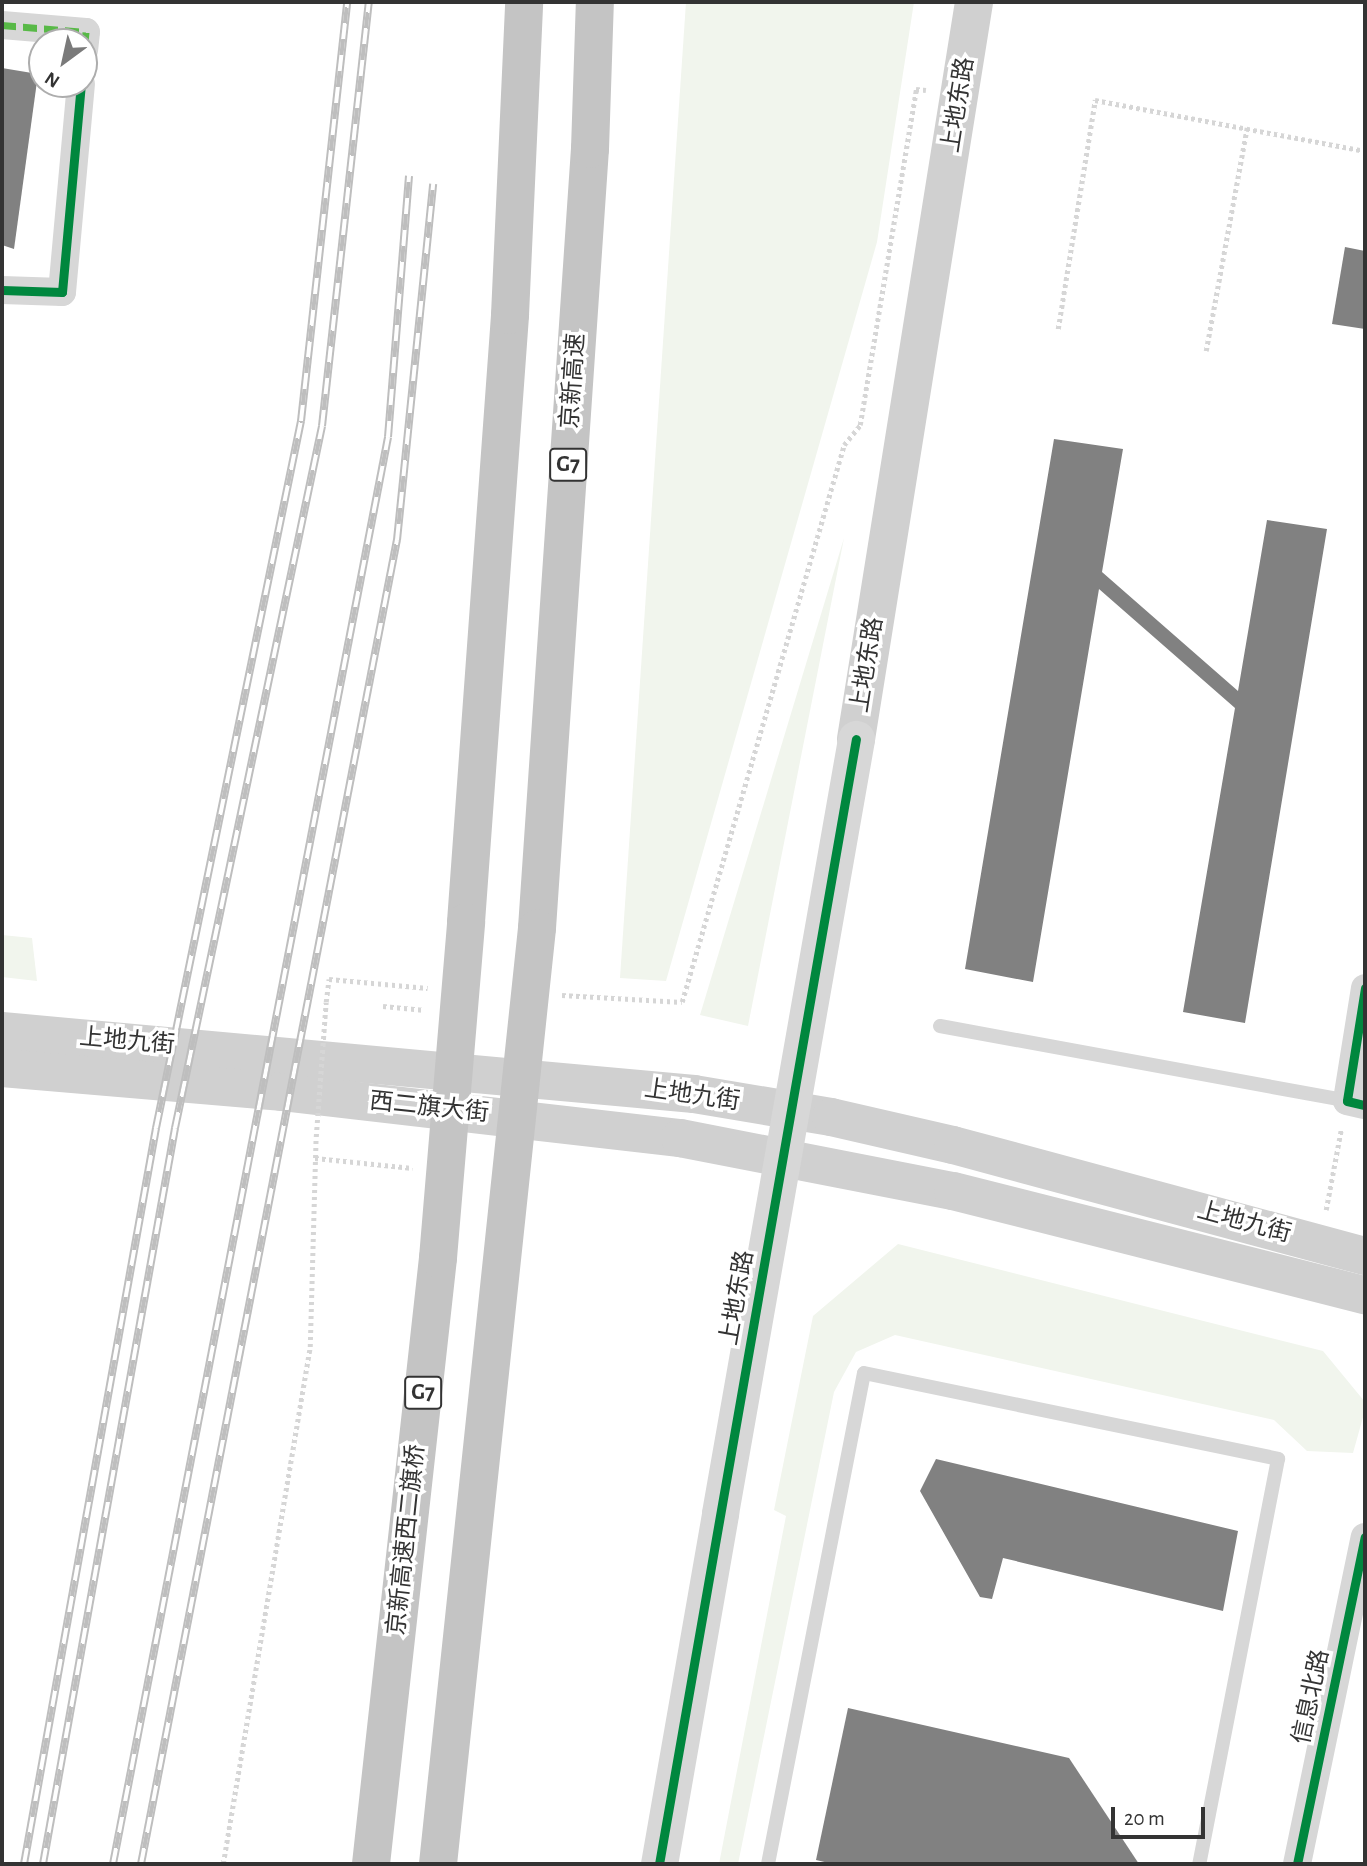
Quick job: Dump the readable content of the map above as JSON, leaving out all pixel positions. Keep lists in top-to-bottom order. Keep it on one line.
{"streets":{"highway":["京新高速","G7","京新高速西二旗桥"],"main road":["上地东路","上地九街","西二旗大街"],"street":["信息北路"]},"crossings":[["上地九街","西二旗大街"]],"scale_bar":"20 m","north":"bottom left"}
